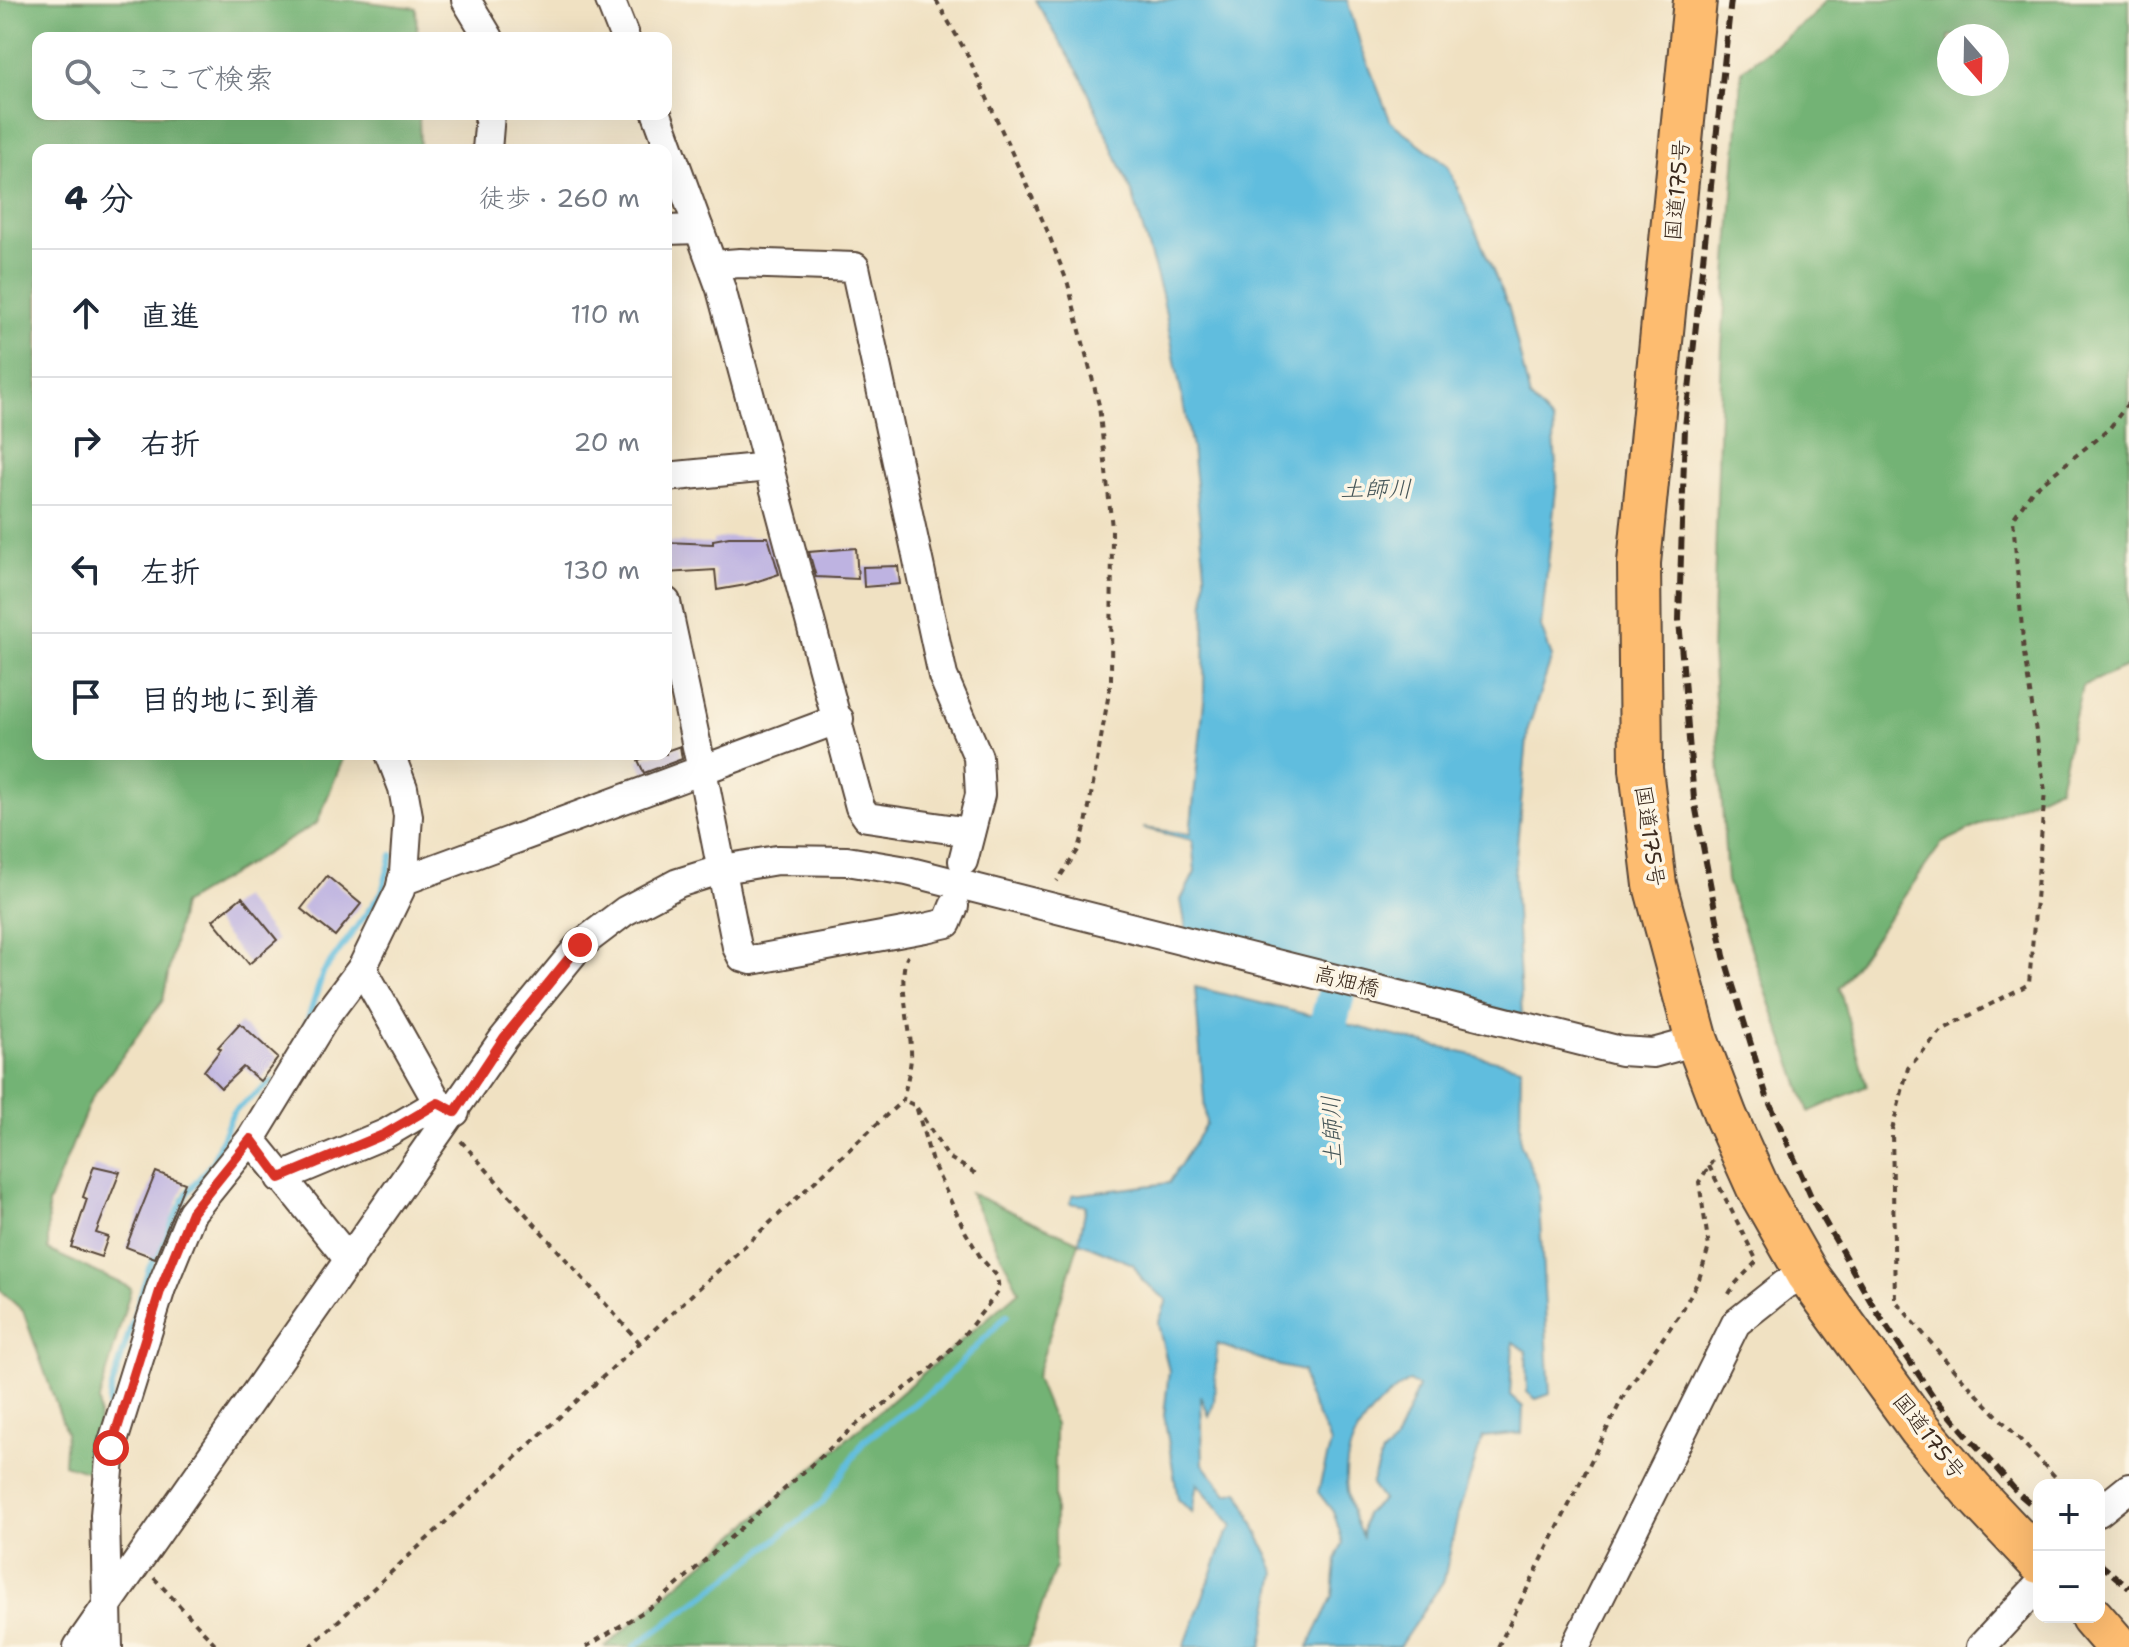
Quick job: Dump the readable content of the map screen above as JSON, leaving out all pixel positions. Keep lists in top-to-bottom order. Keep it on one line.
{"streets":{"highway":["国道175号"],"street":["高畑橋"]},"crossings":[["国道175号","高畑橋"]],"water":["土師川"],"north":"bottom","page":{"search":"ここで検索","heading":["4 分","徒歩 · 260 m"],"list":[["直進","110 m"],["右折","20 m"],["左折","130 m"],"目的地に到着"],"map_buttons":["+","−"]}}
